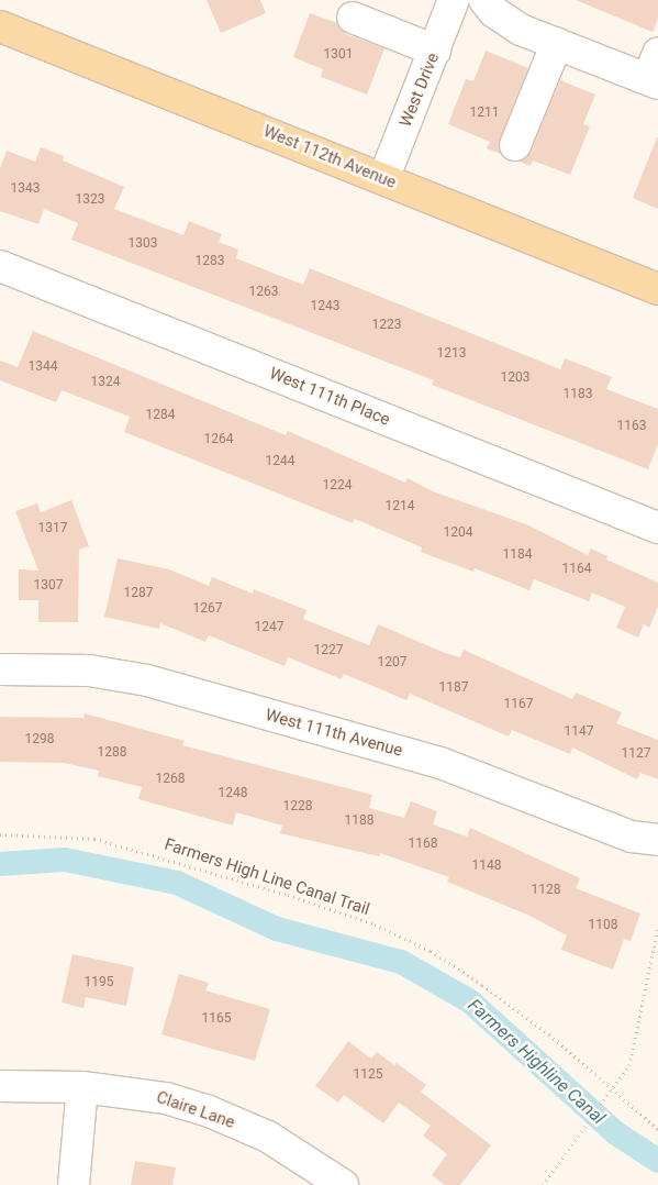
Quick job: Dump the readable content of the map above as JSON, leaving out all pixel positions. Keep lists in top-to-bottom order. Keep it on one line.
{"streets":{"main road":["West 112th Avenue"],"street":["West Drive","West 111th Place","West 111th Avenue","Claire Lane"],"path":["Farmers High Line Canal Trail"]},"crossings":[["West Drive","West 112th Avenue"]],"water":["Farmers Highline Canal"],"house_numbers":["1301","1211","1343","1323","1303","1283","1263","1243","1223","1213","1344","1203","1324","1183","1284","1163","1264","1244","1224","1214","1317","1204","1184","1164","1307","1287","1267","1247","1227","1207","1187","1167","1147","1298","1288","1127","1268","1248","1228","1188","1168","1148","1128","1108","1195","1165","1125"]}
